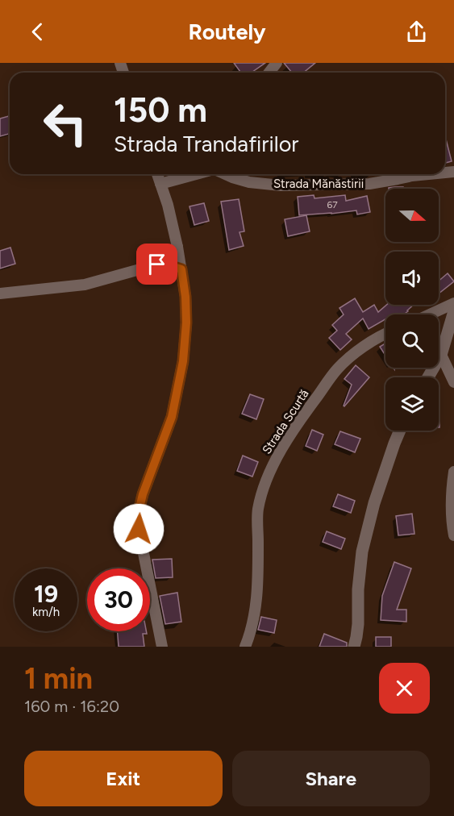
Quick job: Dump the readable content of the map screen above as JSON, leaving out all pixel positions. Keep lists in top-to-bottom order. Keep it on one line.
{"streets":{"street":["Strada Mănăstirii","Strada Scurtă"]},"house_numbers":["67"],"north":"right","page":{"header":"Routely","turn":["150 m","Strada Trandafirilor"],"speed":"19 km/h","limit":"30","heading":["1 min","160 m · 16:20"],"buttons":["Exit","Share"]}}
